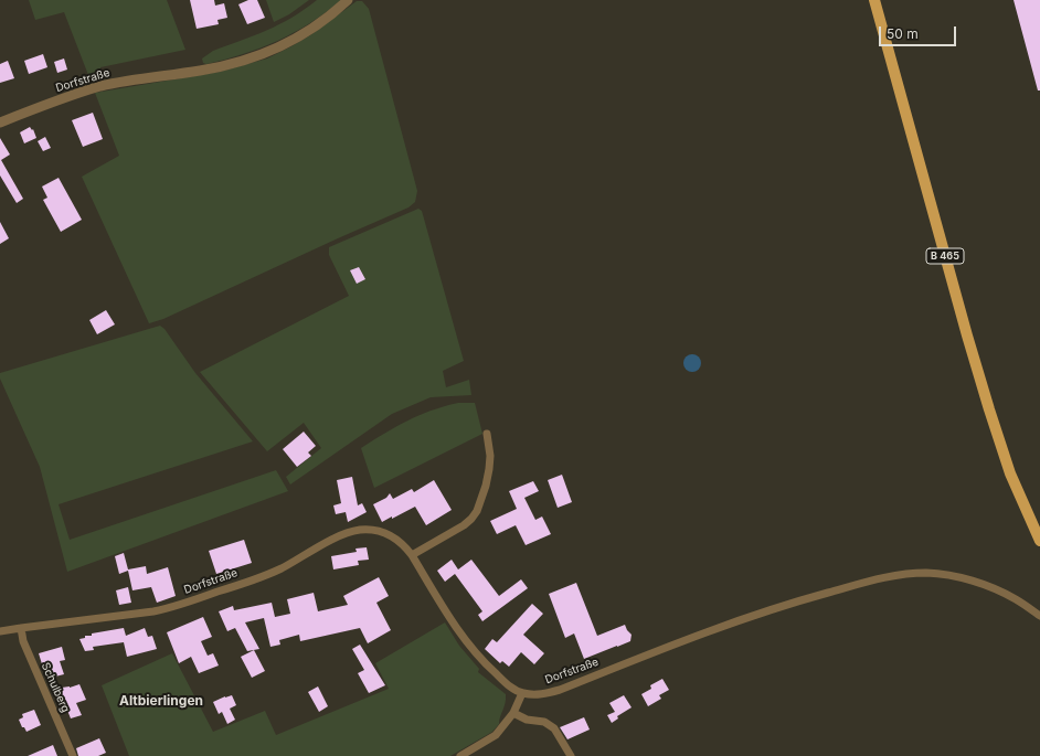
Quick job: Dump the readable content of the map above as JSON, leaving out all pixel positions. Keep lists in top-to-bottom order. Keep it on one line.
{"streets":{"main road":["B 465"],"street":["Dorfstraße","Schulberg"]},"crossings":[["Dorfstraße","Schulberg"]],"districts":["Altbierlingen"],"scale_bar":"50 m"}
